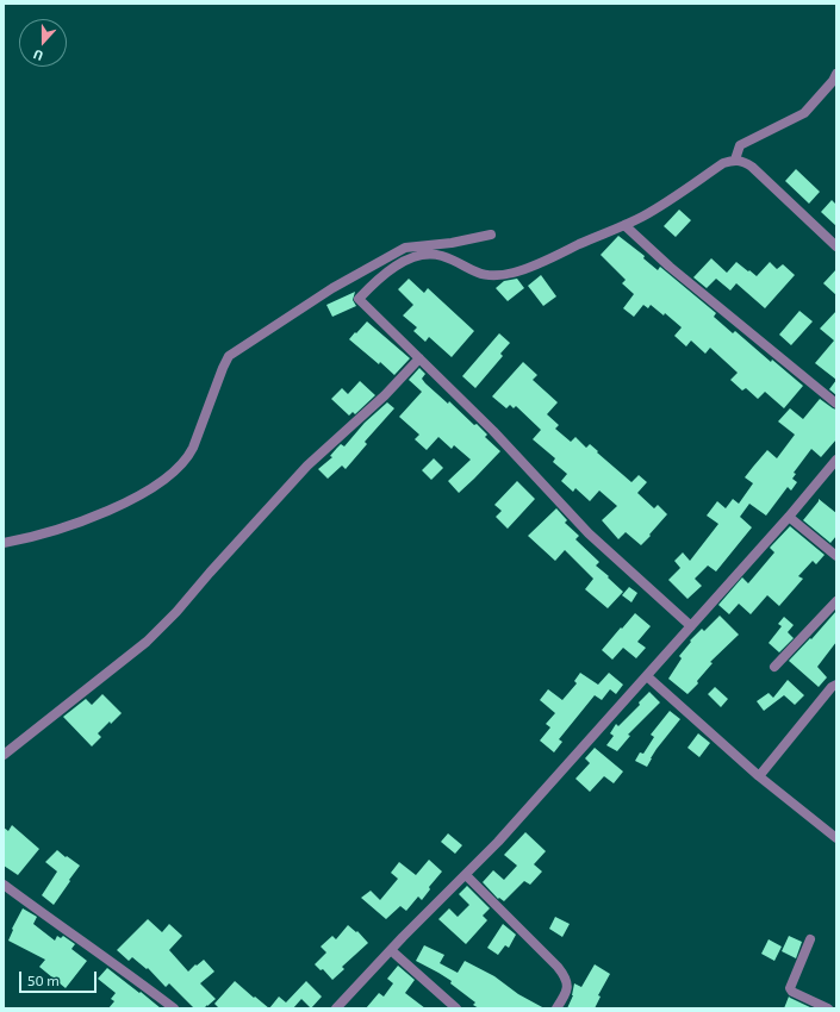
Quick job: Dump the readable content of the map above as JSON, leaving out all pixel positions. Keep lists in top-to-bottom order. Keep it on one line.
{"scale_bar":"50 m","north":"bottom"}
